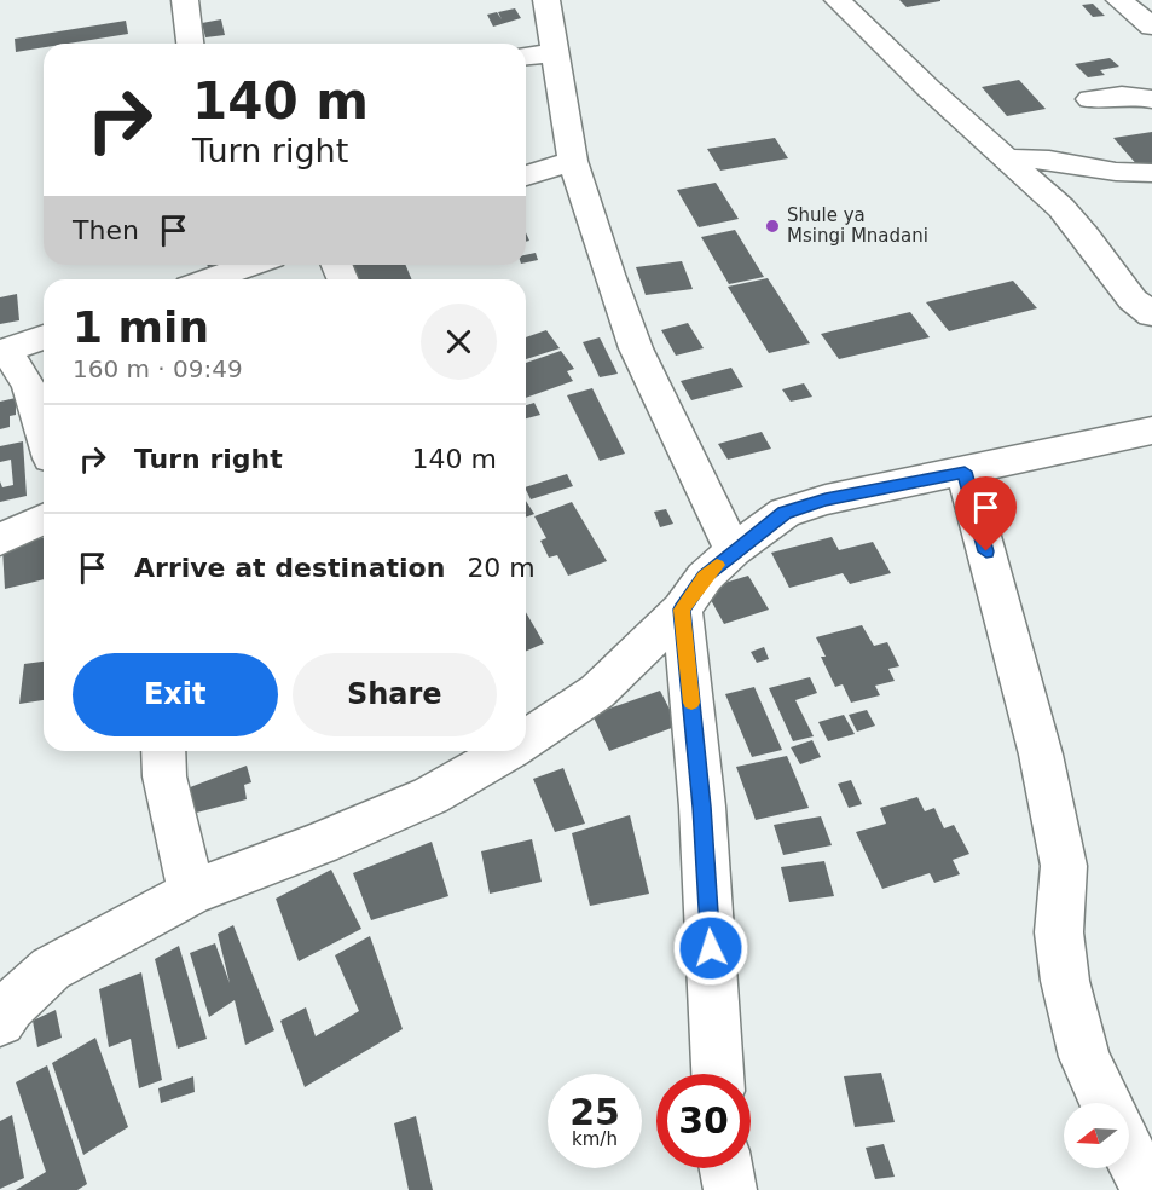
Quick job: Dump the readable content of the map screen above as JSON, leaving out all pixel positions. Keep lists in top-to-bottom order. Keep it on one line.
{"places":["Shule ya Msingi Mnadani"],"north":"left","page":{"turn":["140 m","Turn right"],"then":"Then","heading":["1 min","160 m · 09:49"],"list":[{"name":"Turn right","value":"140 m"},{"name":"Arrive at destination","value":"20 m"}],"buttons":["Exit","Share"],"speed":"25 km/h","limit":"30"}}
